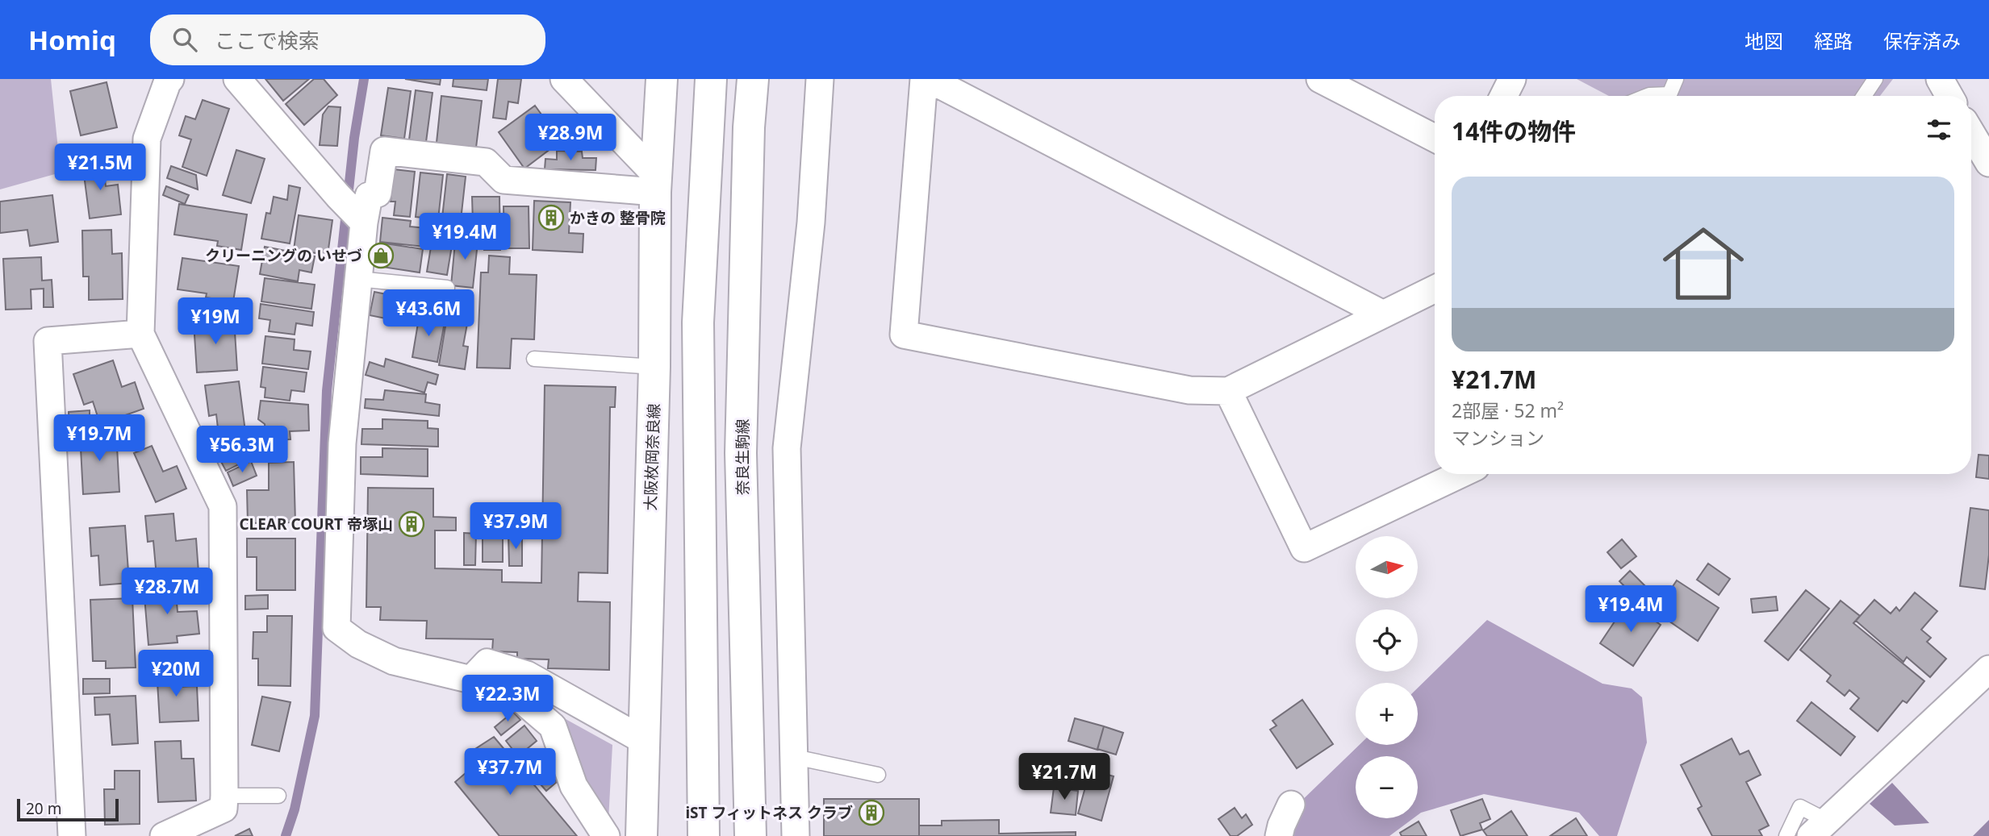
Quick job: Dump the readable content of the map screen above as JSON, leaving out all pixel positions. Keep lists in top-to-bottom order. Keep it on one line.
{"streets":{"main road":["大阪枚岡奈良線","奈良生駒線"]},"places":{"building":["かきの 整骨院","CLEAR COURT 帝塚山","iST フィットネス クラブ"],"shop":["クリーニングの いせづ"]},"scale_bar":"20 m","north":"right","page":{"header":"Homiq","search":"ここで検索","nav":["地図","経路","保存済み"],"heading":"14件の物件","price":["¥28.9M","¥21.5M","¥19.4M","¥43.6M","¥19M","¥19.7M","¥56.3M","¥37.9M","¥28.7M","¥19.4M","¥20M","¥22.3M","¥37.7M","¥21.7M"],"list":[{"name":"¥21.7M","note":"2部屋 · 52 m² · マンション"}],"map_buttons":["+","−"],"scale":"20 m"}}
